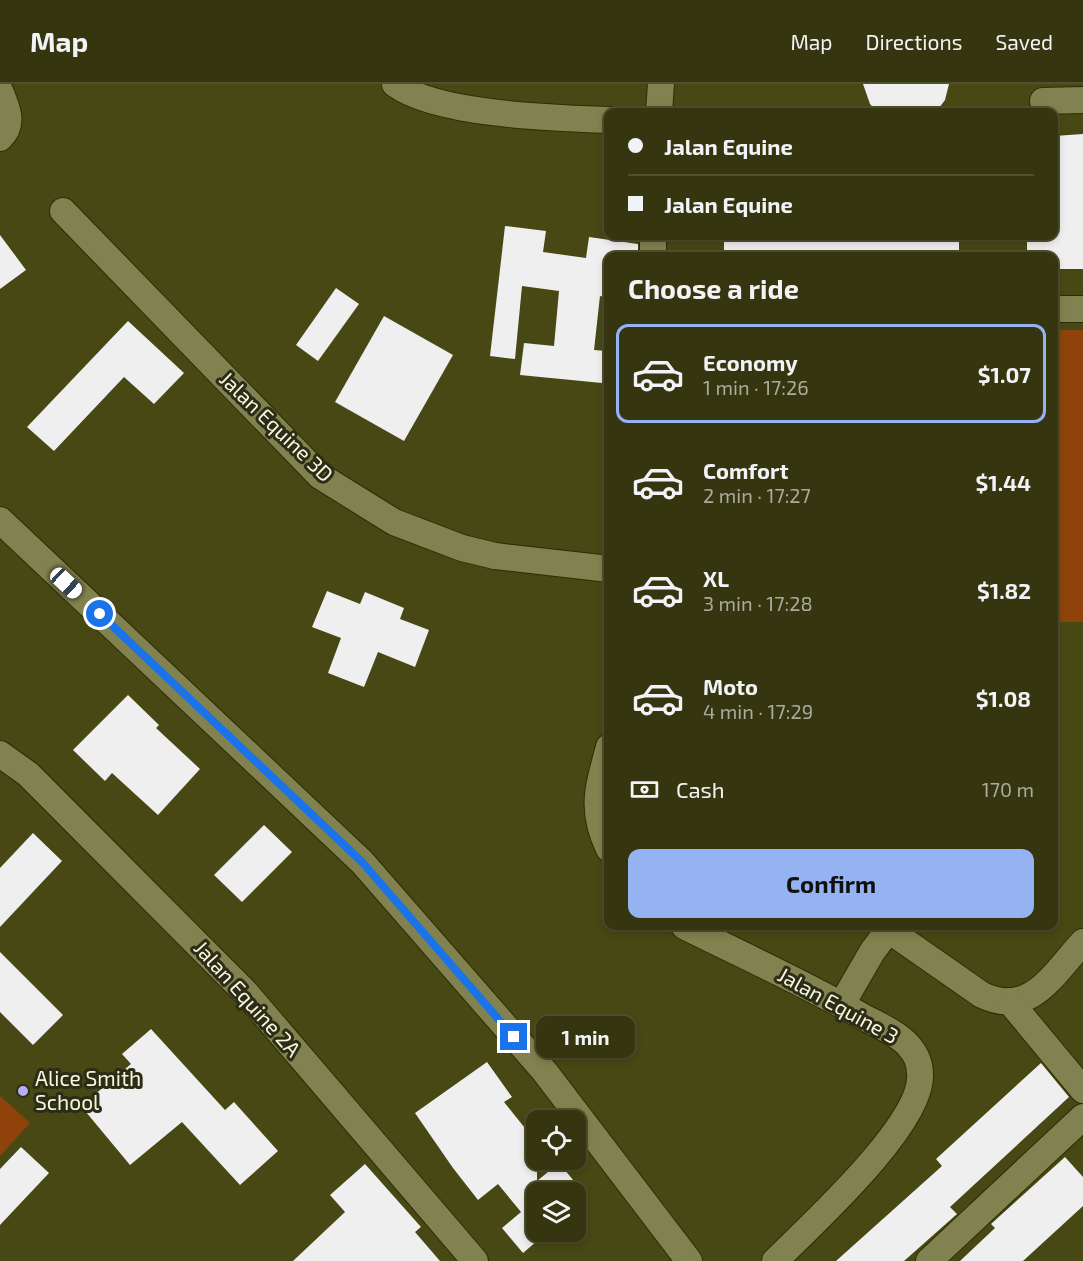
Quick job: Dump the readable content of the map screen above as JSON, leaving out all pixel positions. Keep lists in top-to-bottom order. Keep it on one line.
{"streets":{"street":["Jalan Equine 3D","Jalan Equine 2A","Jalan Equine 3"]},"places":["Alice Smith School"],"page":{"header":"Map","nav":["Map","Directions","Saved"],"banner":["Jalan Equine","Jalan Equine"],"heading":"Choose a ride","list":[{"name":"Economy","note":"1 min · 17:26","value":"$1.07"},{"name":"Comfort","note":"2 min · 17:27","value":"$1.44"},{"name":"XL","note":"3 min · 17:28","value":"$1.82"},{"name":"Moto","note":"4 min · 17:29","value":"$1.08"}],"pay":["Cash","170 m"],"buttons":"Confirm","bubble":"1 min"}}
